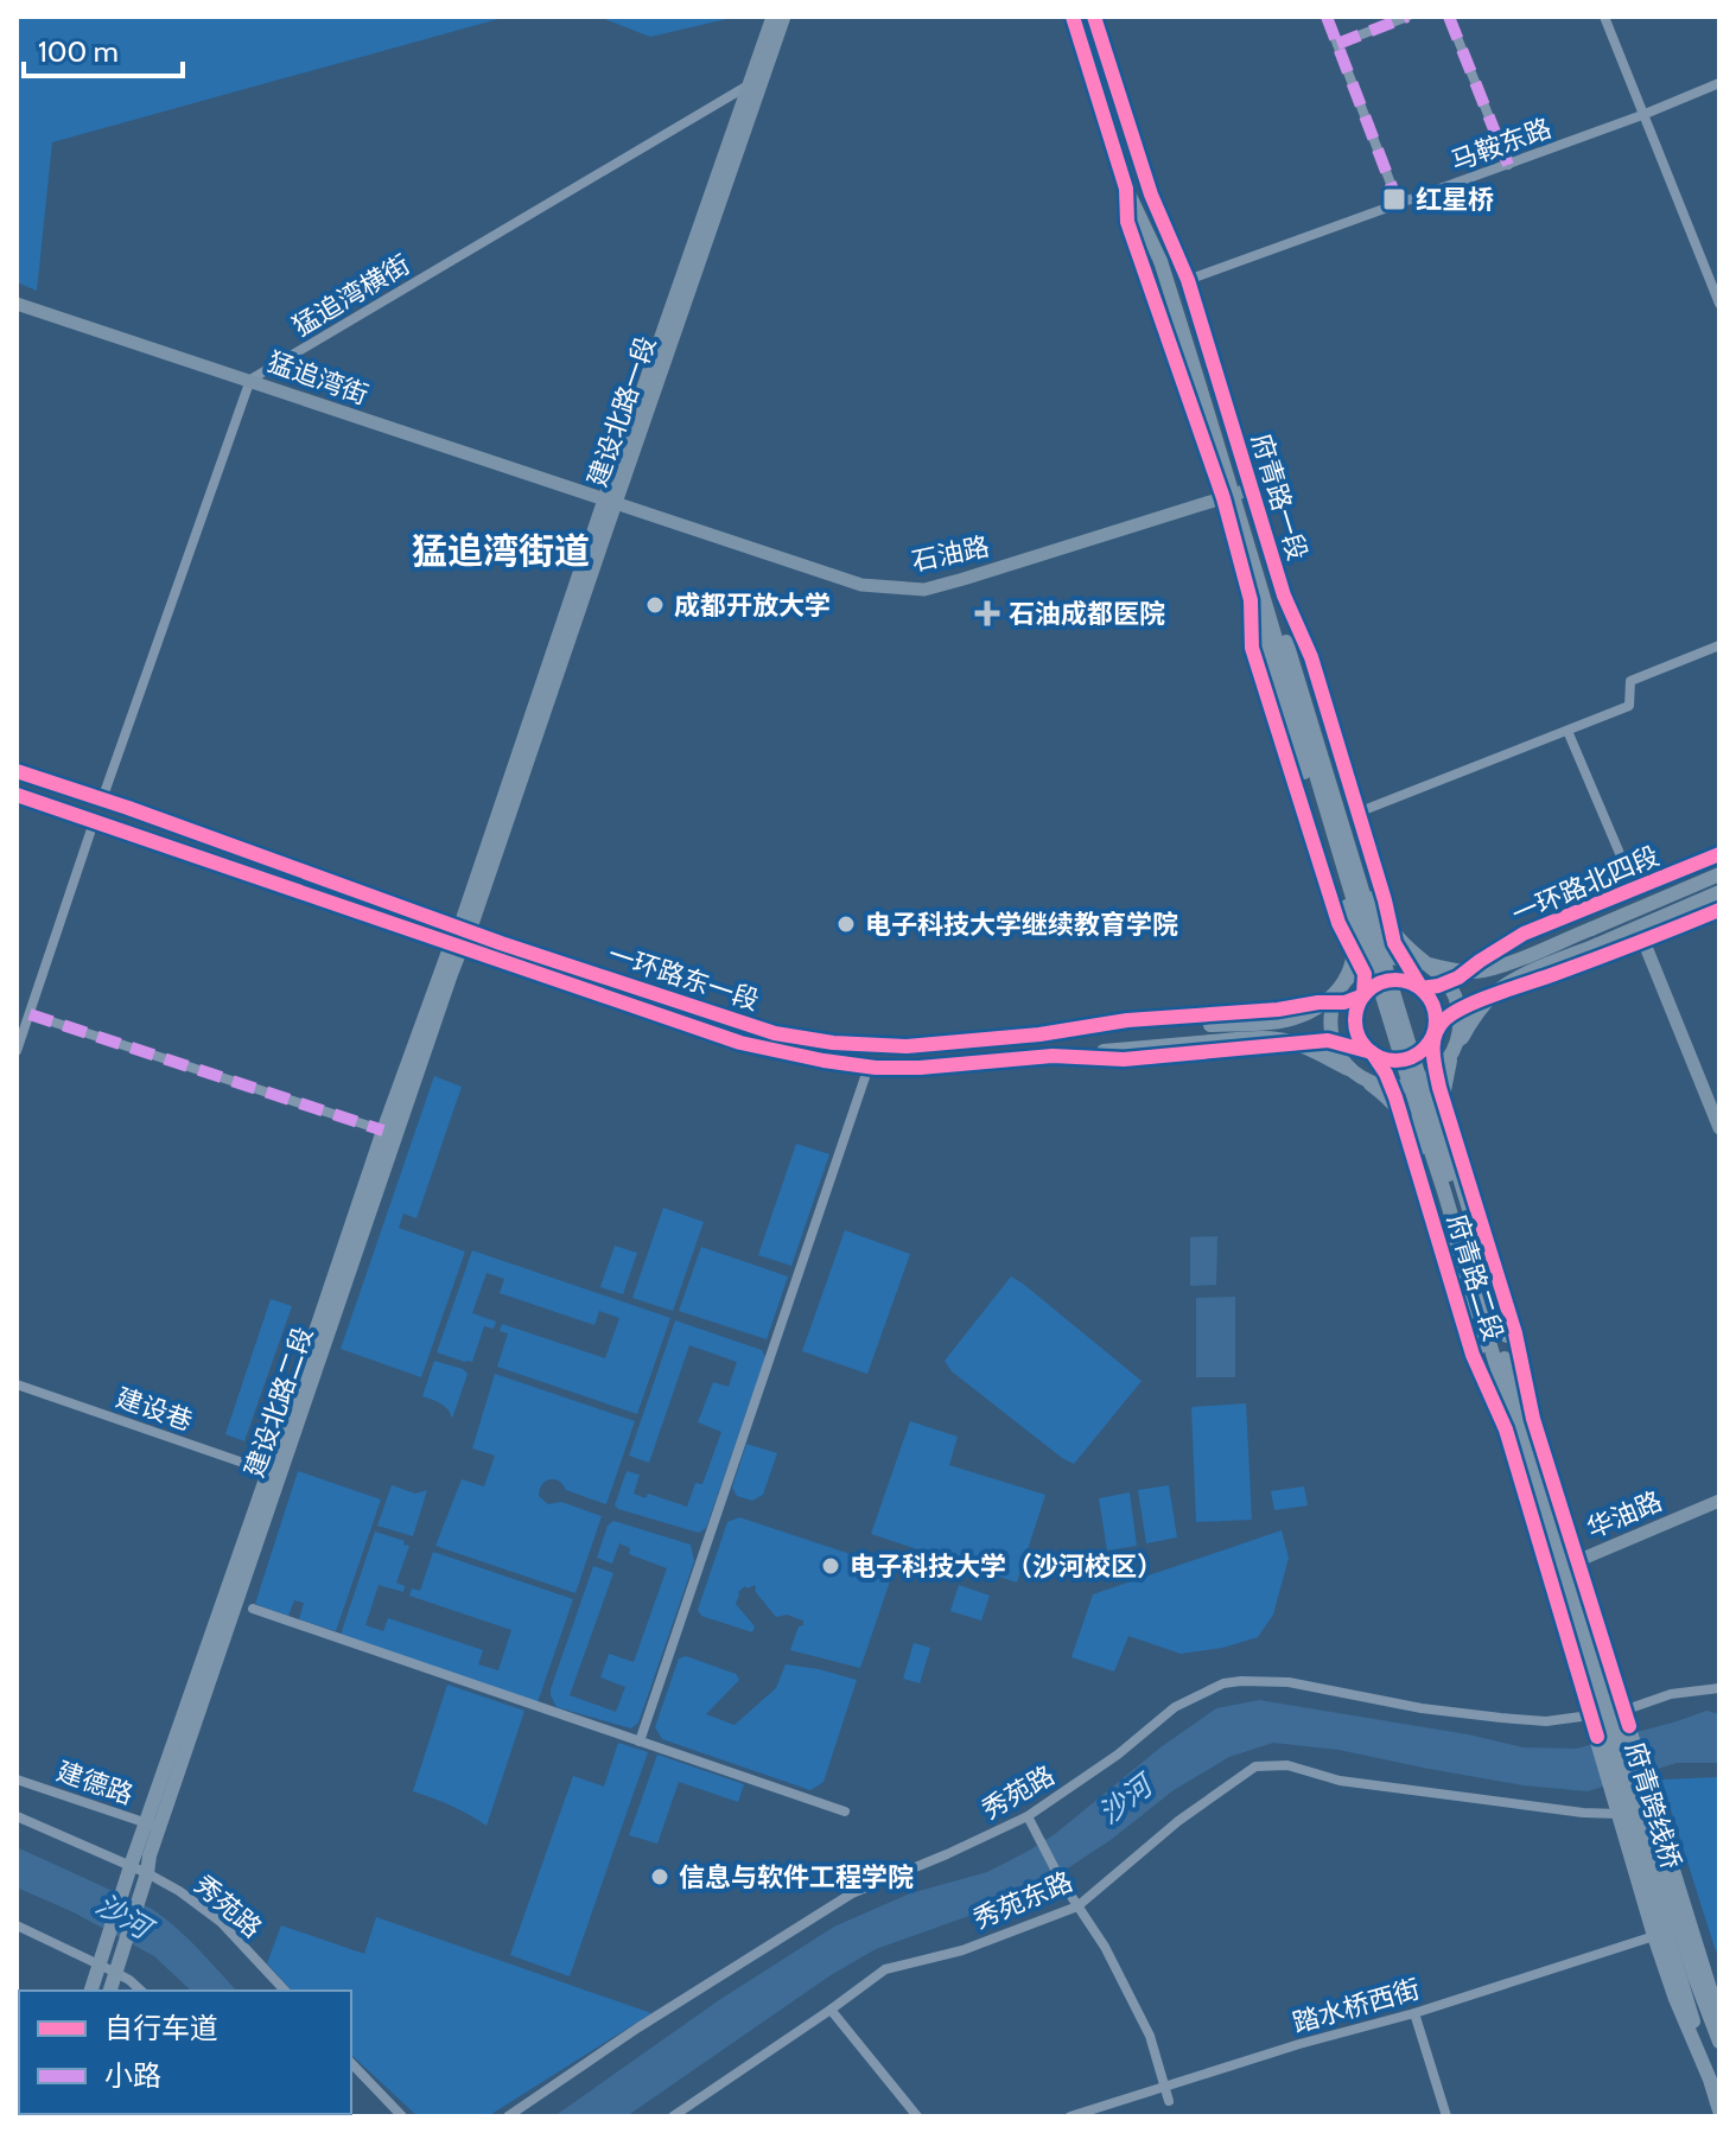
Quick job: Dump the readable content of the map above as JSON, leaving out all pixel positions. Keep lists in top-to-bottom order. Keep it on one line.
{"streets":{"main road":["府青路一段","一环路北四段","一环路东一段","府青路二段","建设北路二段","府青跨线桥"],"street":["马鞍东路","猛追湾横街","猛追湾街","建设北路一段","石油路","建设巷","华油路","建德路","秀苑路","秀苑东路","踏水桥西街"]},"crossings":[["马鞍东路","府青路一段"],["猛追湾横街","猛追湾街"],["猛追湾横街","建设北路一段"],["猛追湾街","建设北路一段"],["猛追湾街","石油路"],["建设北路一段","石油路"],["建设北路一段","一环路东一段"],["建设北路一段","建设北路二段"],["府青路一段","石油路"],["府青路一段","一环路北四段"],["府青路一段","一环路东一段"],["府青路一段","府青路二段"],["府青路一段","府青跨线桥"],["一环路北四段","一环路东一段"],["一环路北四段","府青路二段"],["一环路东一段","府青路二段"],["一环路东一段","建设北路二段"],["府青路二段","华油路"],["府青路二段","秀苑路"],["府青路二段","府青跨线桥"],["府青路二段","秀苑东路"],["府青路二段","踏水桥西街"],["建设北路二段","建设巷"],["建设北路二段","建德路"],["建设北路二段","秀苑路"]],"districts":["猛追湾街道"],"water":["沙河"],"places":{"transit":["红星桥"],"other":["成都开放大学","电子科技大学继续教育学院","电子科技大学（沙河校区）","信息与软件工程学院"],"health":["石油成都医院"]},"legend":["自行车道","小路"],"scale_bar":"100 m"}
